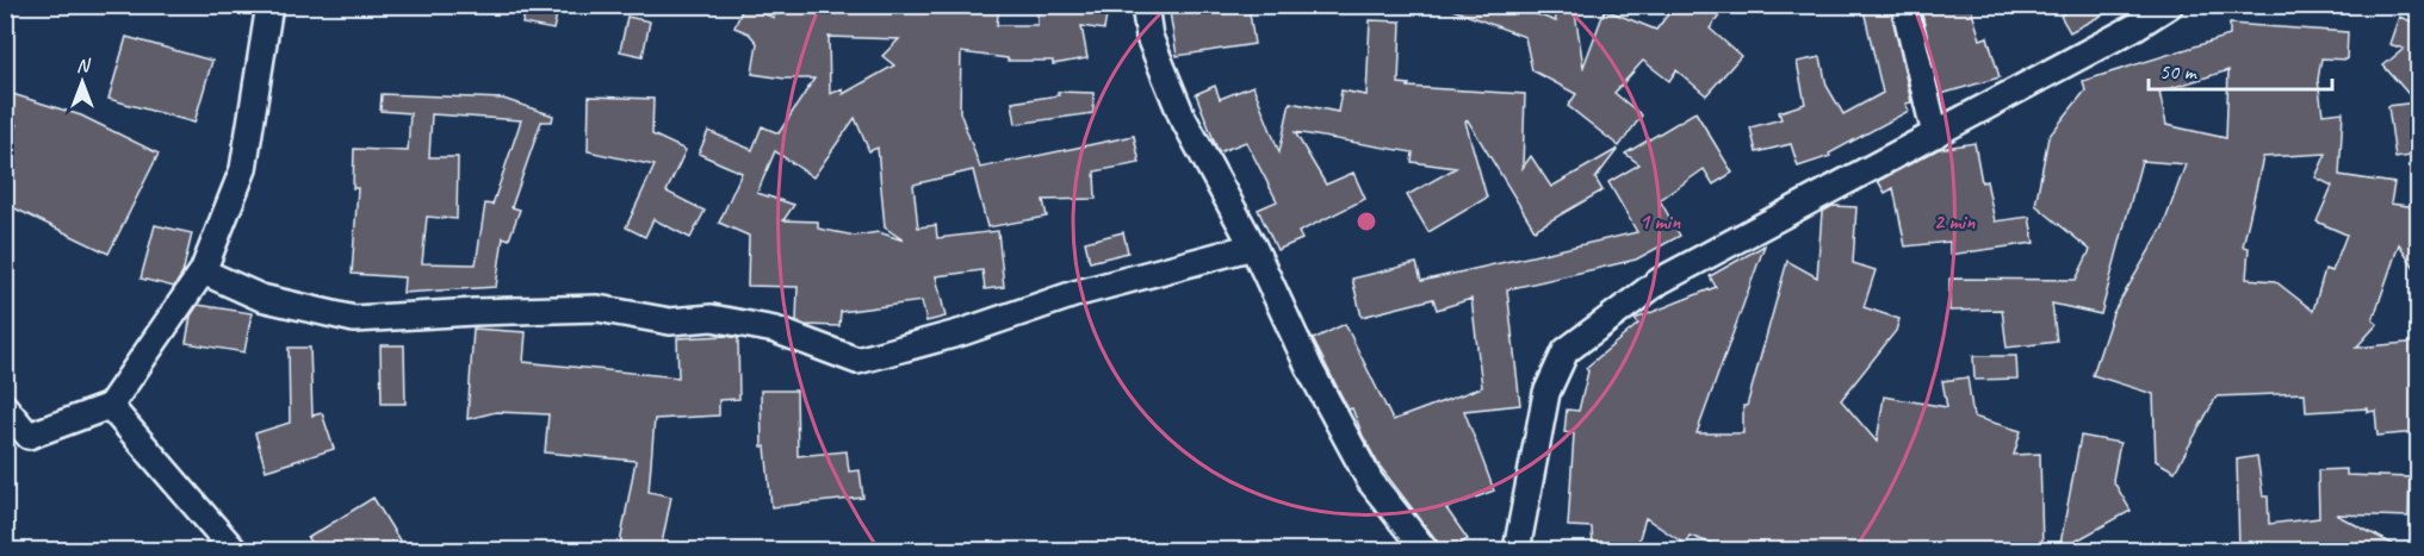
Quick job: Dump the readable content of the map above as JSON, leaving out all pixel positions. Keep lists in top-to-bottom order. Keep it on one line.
{"scale_bar":"50 m","north":"top","rings":["1 min","2 min"]}
